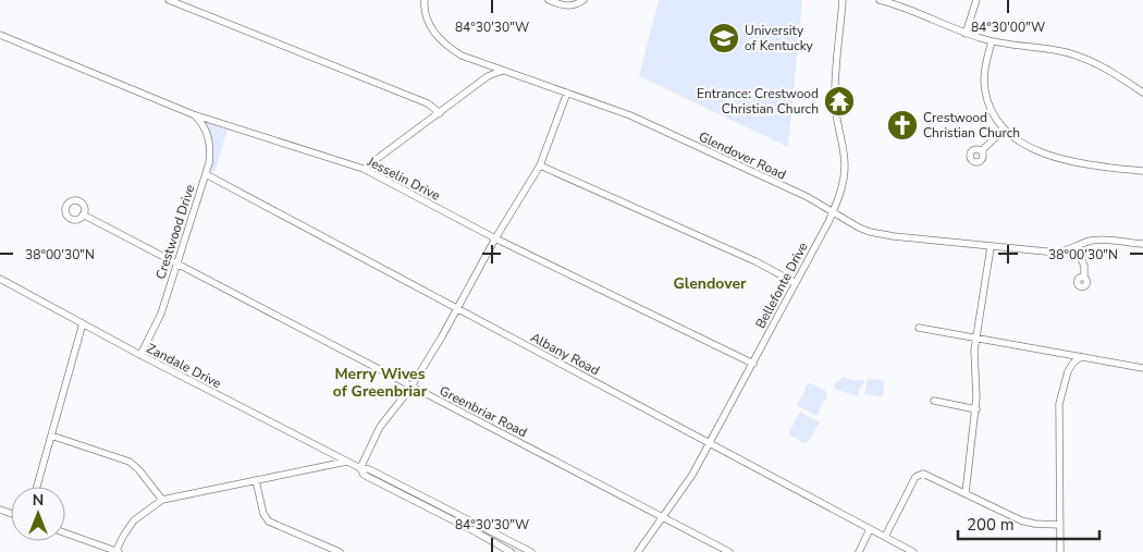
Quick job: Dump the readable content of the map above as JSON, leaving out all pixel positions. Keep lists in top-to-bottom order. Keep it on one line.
{"streets":{"street":["Glendover Road","Jesselin Drive","Crestwood Drive","Bellefonte Drive","Albany Road","Zandale Drive","Greenbriar Road"]},"crossings":[["Glendover Road","Bellefonte Drive"],["Jesselin Drive","Crestwood Drive"],["Jesselin Drive","Bellefonte Drive"],["Crestwood Drive","Albany Road"],["Crestwood Drive","Zandale Drive"],["Crestwood Drive","Greenbriar Road"],["Bellefonte Drive","Albany Road"],["Bellefonte Drive","Greenbriar Road"]],"districts":["Glendover","Merry Wives of Greenbriar"],"places":{"school or university":["University of Kentucky"],"temple":["Entrance: Crestwood Christian Church"],"church":["Crestwood Christian Church"]},"scale_bar":"200 m","north":"top","coordinates":["84°30'30\"W","84°30'00\"W","38°00'30\"N"]}
